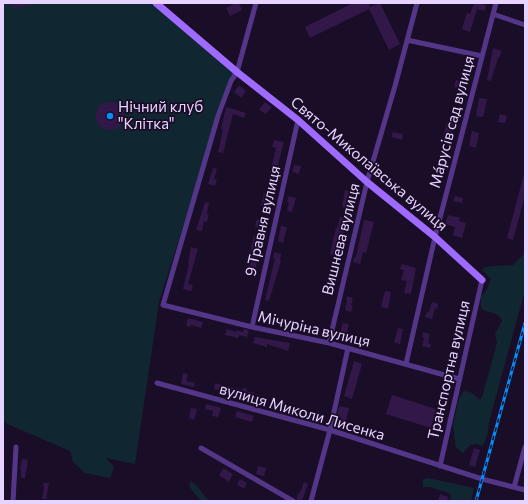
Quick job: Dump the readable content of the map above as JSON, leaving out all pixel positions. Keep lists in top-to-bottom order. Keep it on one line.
{"streets":{"street":["Мáрусів сад вулиця","Свято-Миколаївська вулиця","9 Травня вулиця","Вишнева вулиця","Мічуріна вулиця","Транспортна вулиця","вулиця Миколи Лисенка"]},"crossings":[["Мáрусів сад вулиця","Свято-Миколаївська вулиця"],["Мáрусів сад вулиця","Мічуріна вулиця"],["Свято-Миколаївська вулиця","9 Травня вулиця"],["Свято-Миколаївська вулиця","Вишнева вулиця"],["Свято-Миколаївська вулиця","Мічуріна вулиця"],["Свято-Миколаївська вулиця","Транспортна вулиця"],["9 Травня вулиця","Мічуріна вулиця"],["Вишнева вулиця","Мічуріна вулиця"],["Мічуріна вулиця","Транспортна вулиця"],["Транспортна вулиця","вулиця Миколи Лисенка"]],"places":["Нічний клуб \"Клітка\""]}
